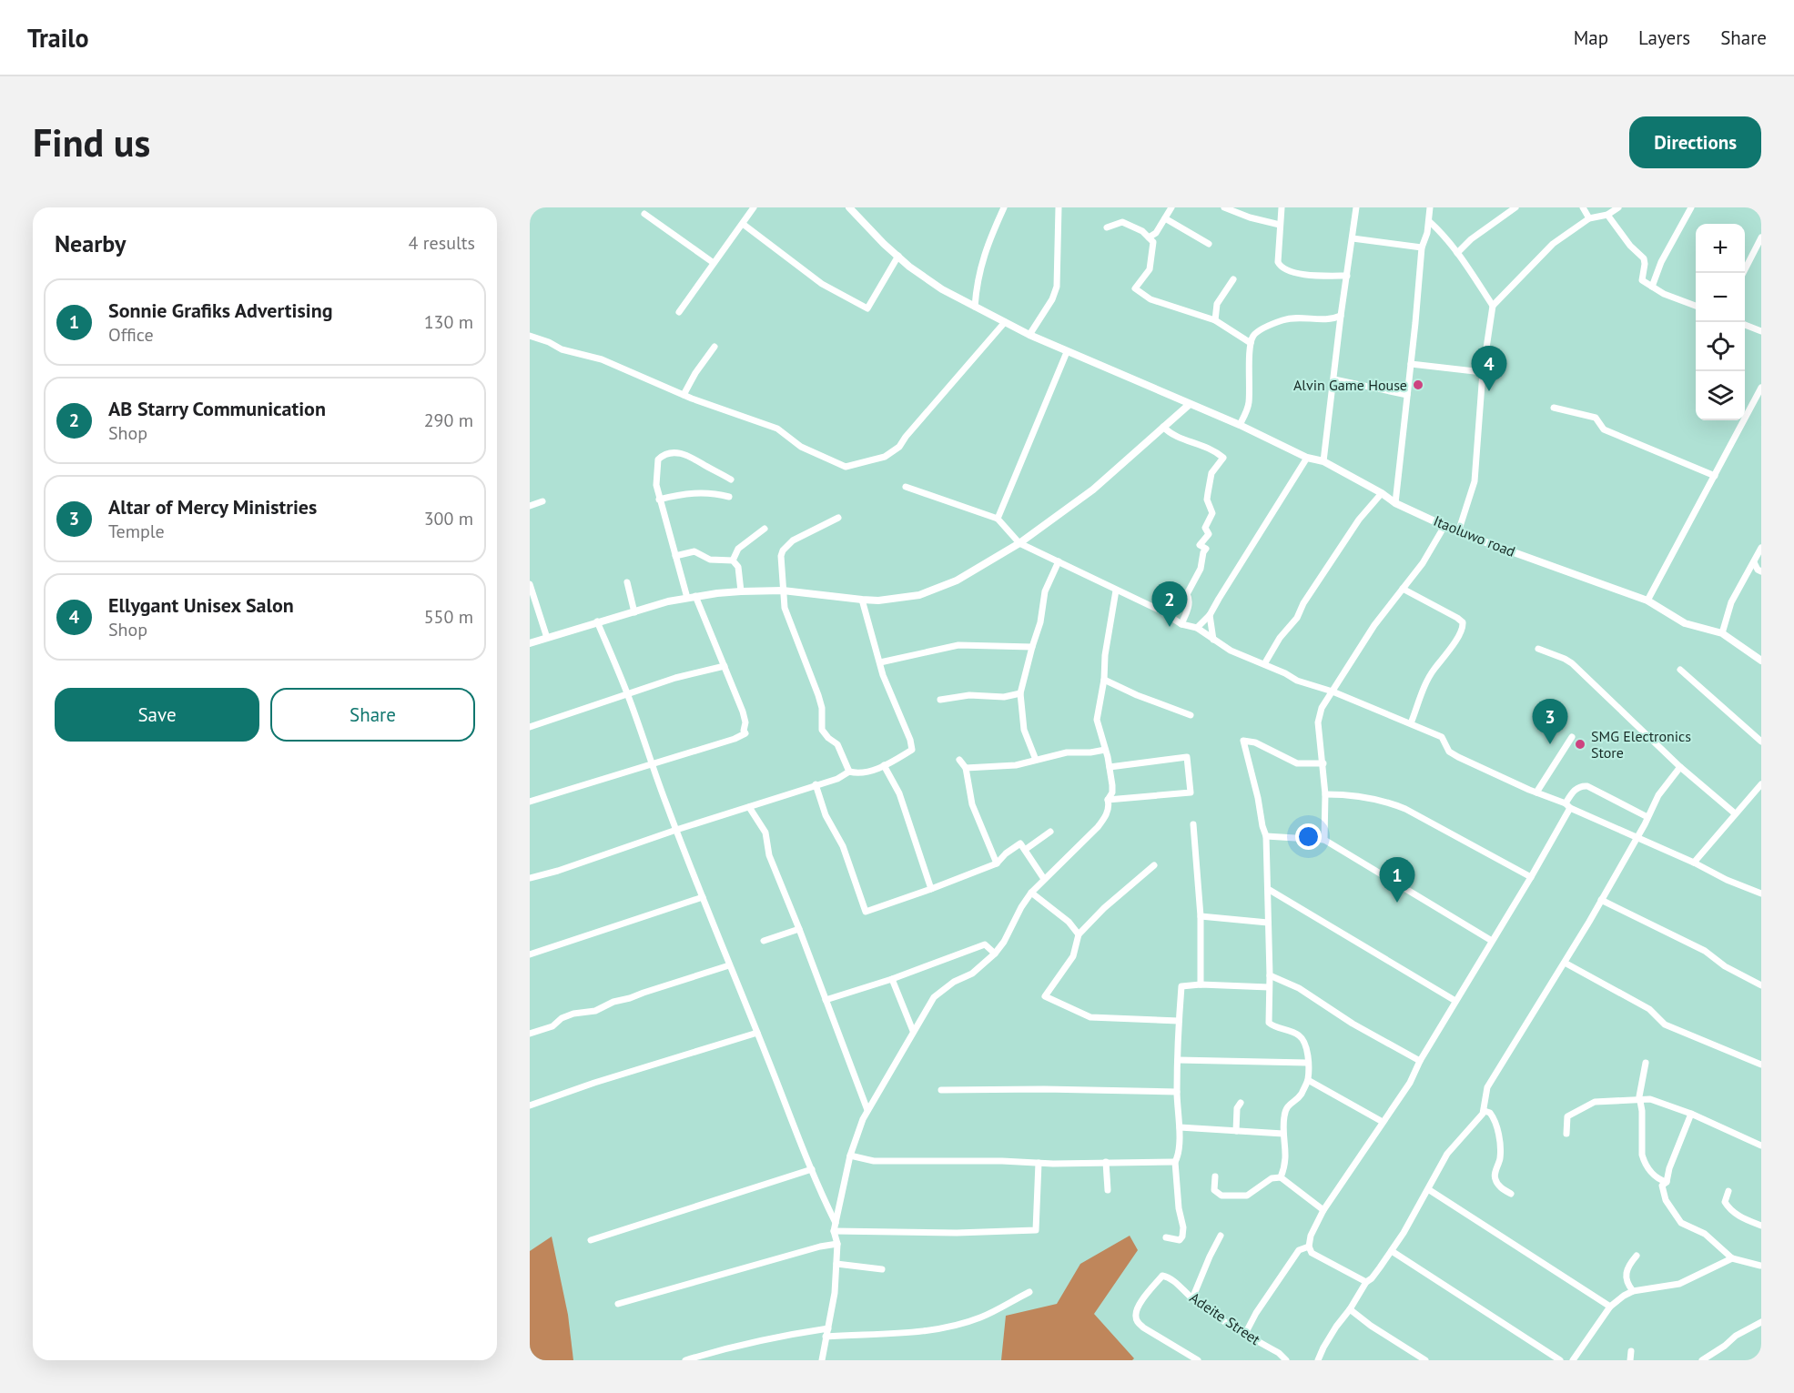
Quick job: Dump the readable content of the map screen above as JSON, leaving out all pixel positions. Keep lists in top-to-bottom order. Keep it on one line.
{"streets":{"street":["Itaoluwo road","Adeite Street"]},"places":["Alvin Game House","SMG Electronics Store"],"page":{"header":"Trailo","nav":["Map","Layers","Share"],"buttons":["Directions",["Save","Share"]],"title":"Find us","heading":["Nearby","4 results"],"map_buttons":["+","−"],"list":[{"mark":"1","name":"Sonnie Grafiks Advertising","note":"Office","value":"130 m"},{"mark":"2","name":"AB Starry Communication","note":"Shop","value":"290 m"},{"mark":"3","name":"Altar of Mercy Ministries","note":"Temple","value":"300 m"},{"mark":"4","name":"Ellygant Unisex Salon","note":"Shop","value":"550 m"}],"pins":["4","2","3","1"]}}
